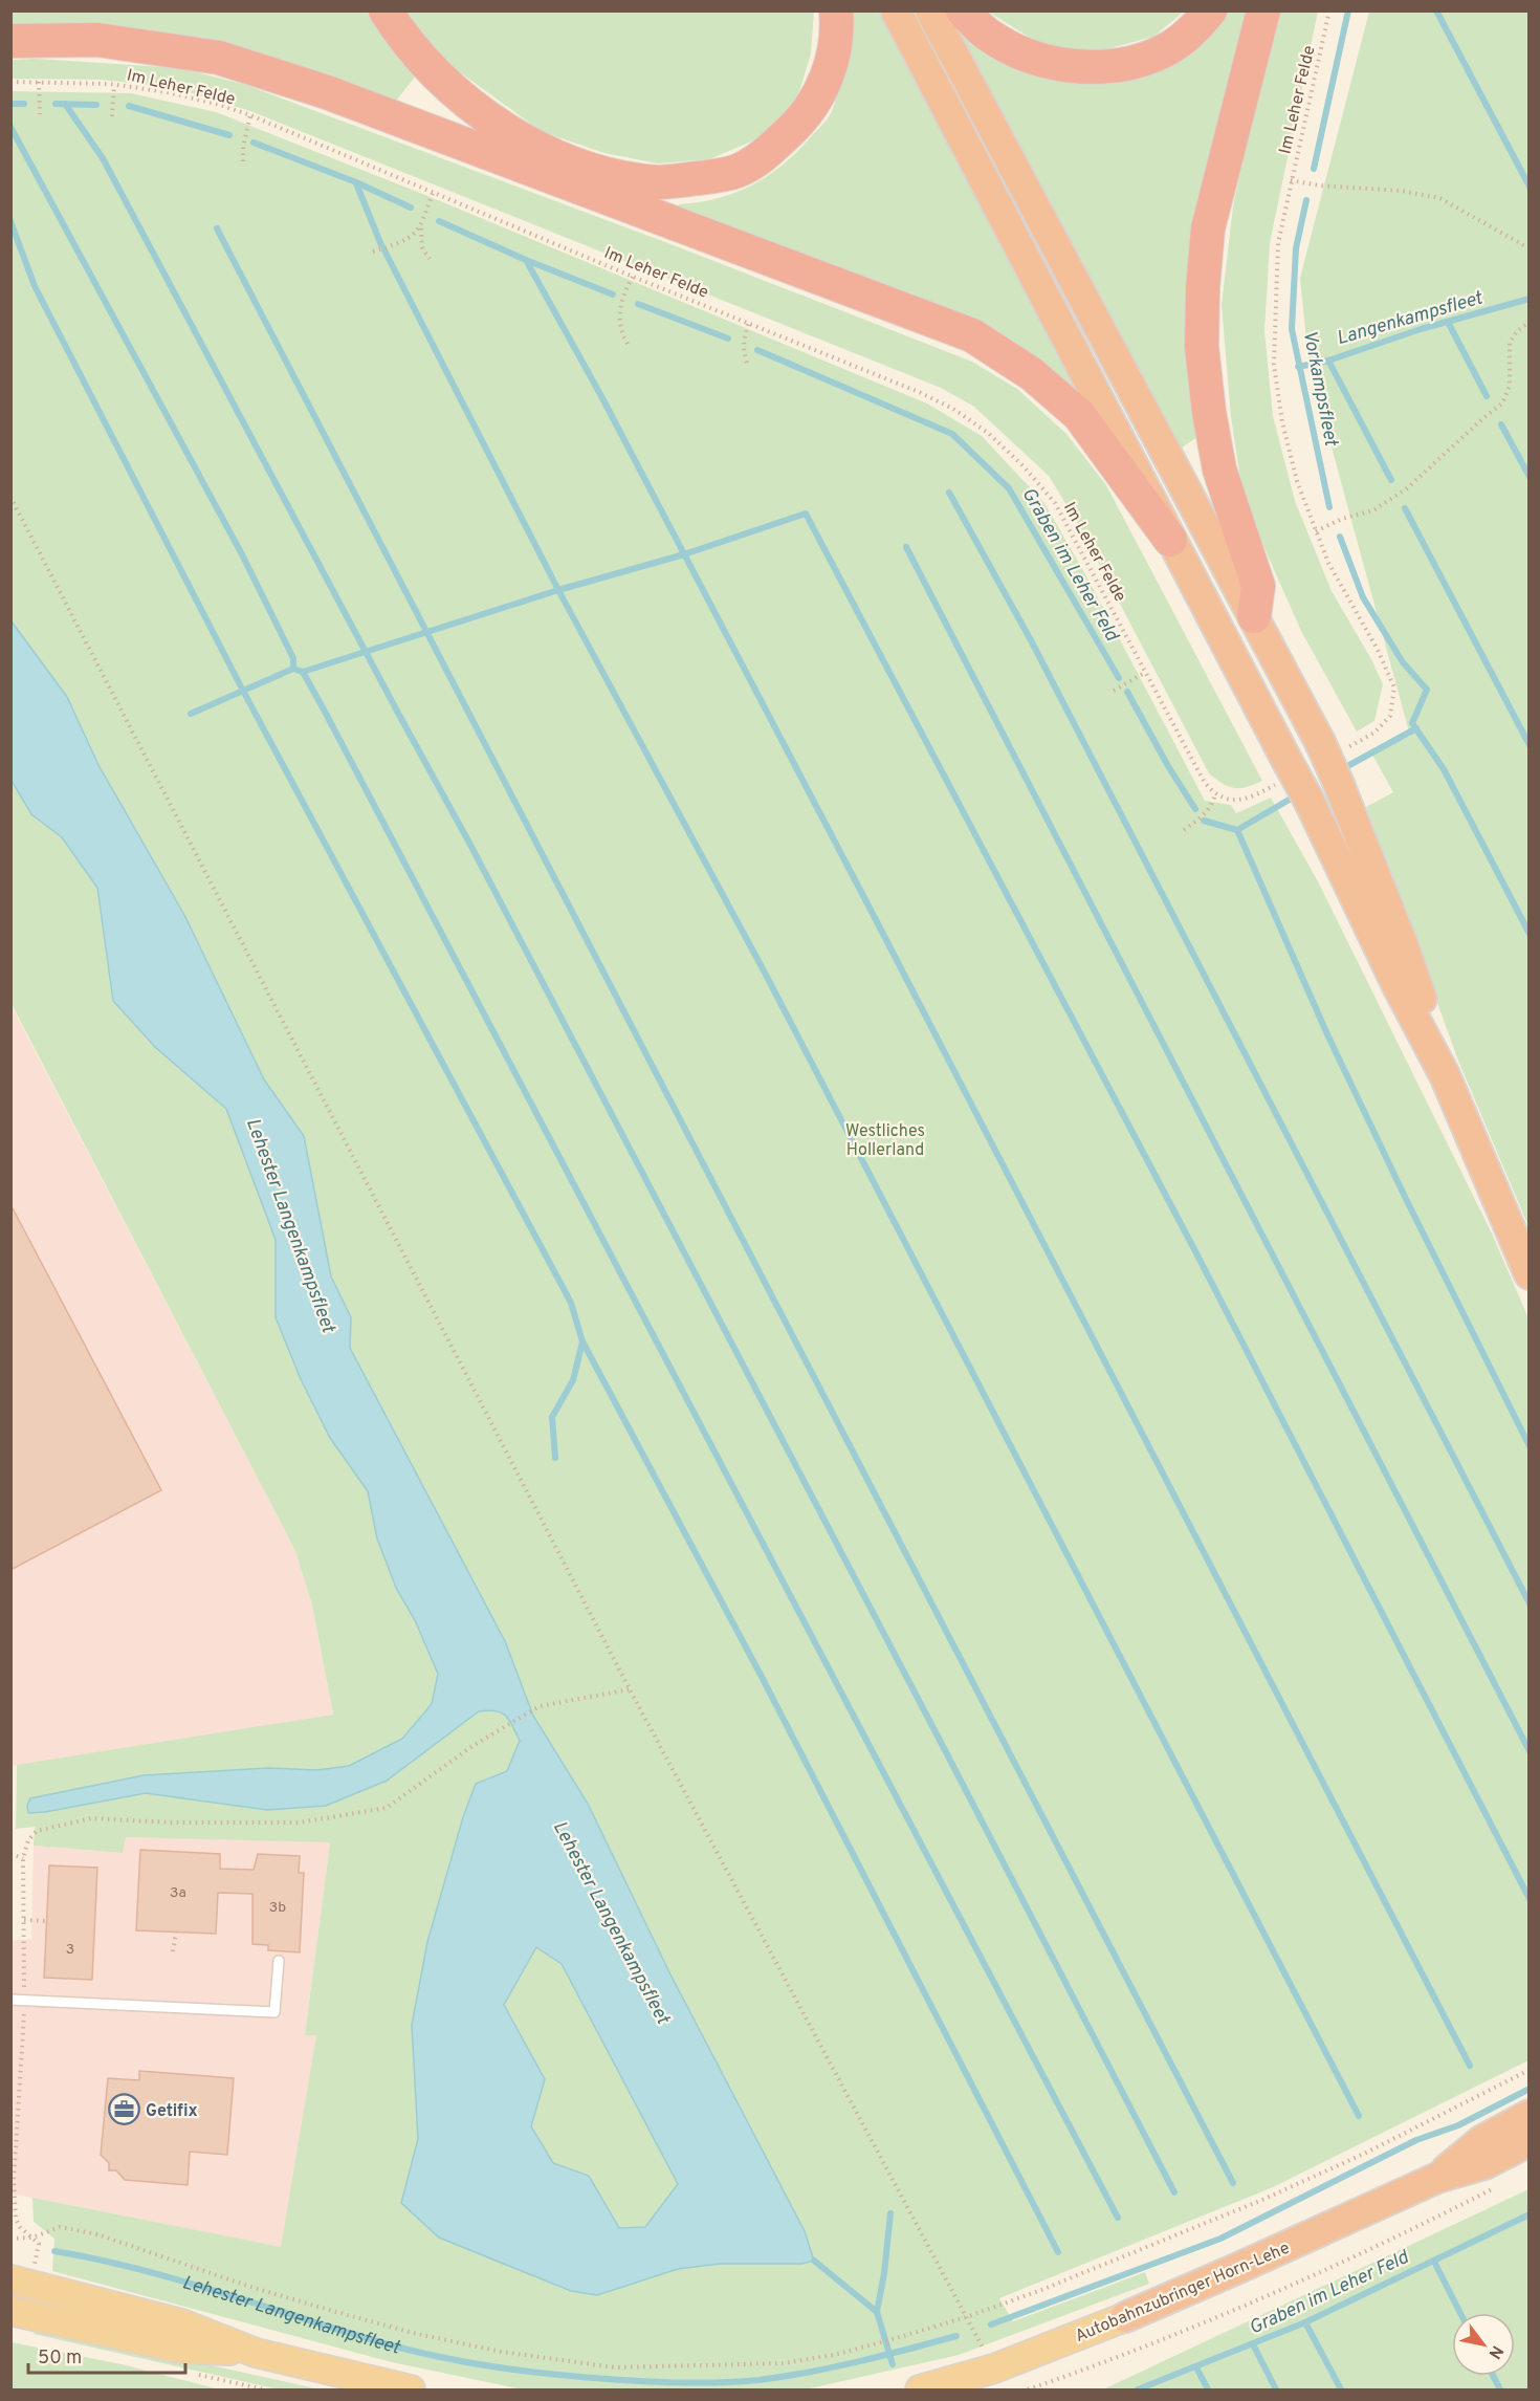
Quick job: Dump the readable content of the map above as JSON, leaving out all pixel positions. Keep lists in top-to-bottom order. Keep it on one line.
{"streets":{"highway":["Autobahnzubringer Horn-Lehe"],"path":["Im Leher Felde"]},"water":["Langenkampsfleet","Vorkampsfleet","Graben im Leher Feld","Lehester Langenkampsfleet"],"parks":["Westliches Hollerland"],"places":{"office":["Getifix"]},"house_numbers":["3a","3b","3"],"scale_bar":"50 m","north":"bottom right"}
